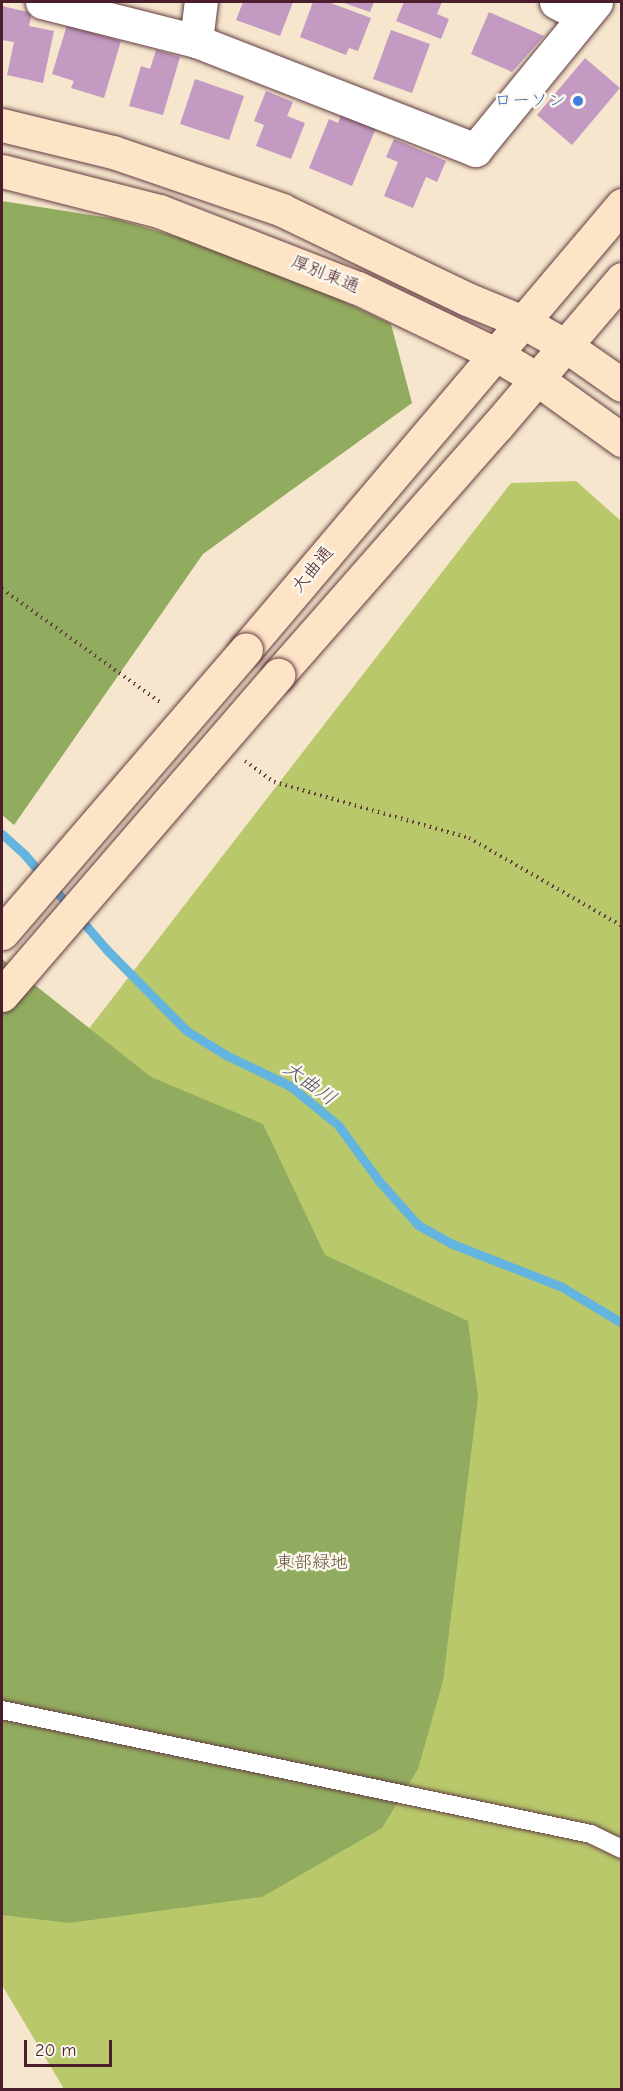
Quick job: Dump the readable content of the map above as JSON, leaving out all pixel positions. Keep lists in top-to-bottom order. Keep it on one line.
{"streets":{"street":["厚別東通","大曲通"]},"crossings":[["厚別東通","大曲通"]],"water":["大曲川"],"parks":["東部緑地"],"places":["ローソン"],"scale_bar":"20 m"}
